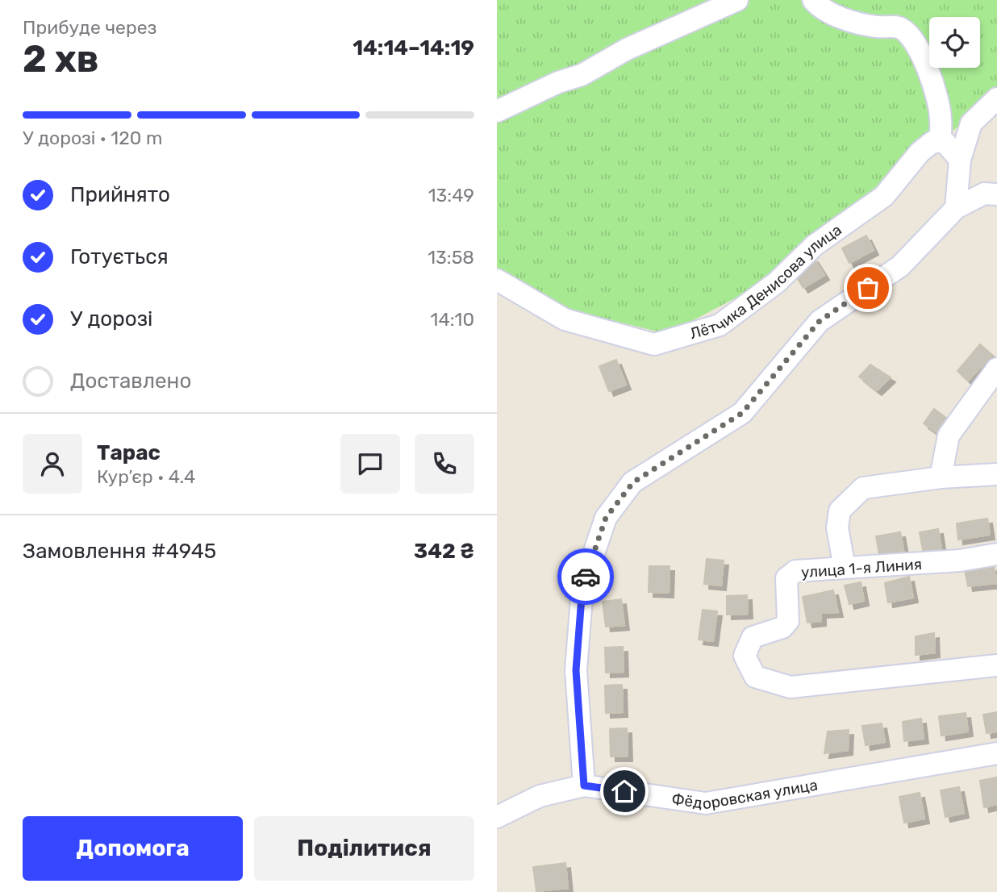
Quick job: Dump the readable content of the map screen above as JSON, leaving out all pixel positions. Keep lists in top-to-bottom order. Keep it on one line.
{"streets":{"street":["Лётчика Денисова улица","улица 1-я Линия","Фёдоровская улица"]},"page":{"heading":["2 хв","Прибуде через","14:14–14:19"],"panel":["Тарас","Кур’єр · 4.4","Замовлення #4945","342 ₴"],"bar":"У дорозі · 120 m","list":[["Прийнято","13:49"],["Готується","13:58"],["У дорозі","14:10"],"Доставлено"],"buttons":["Допомога","Поділитися"]}}
